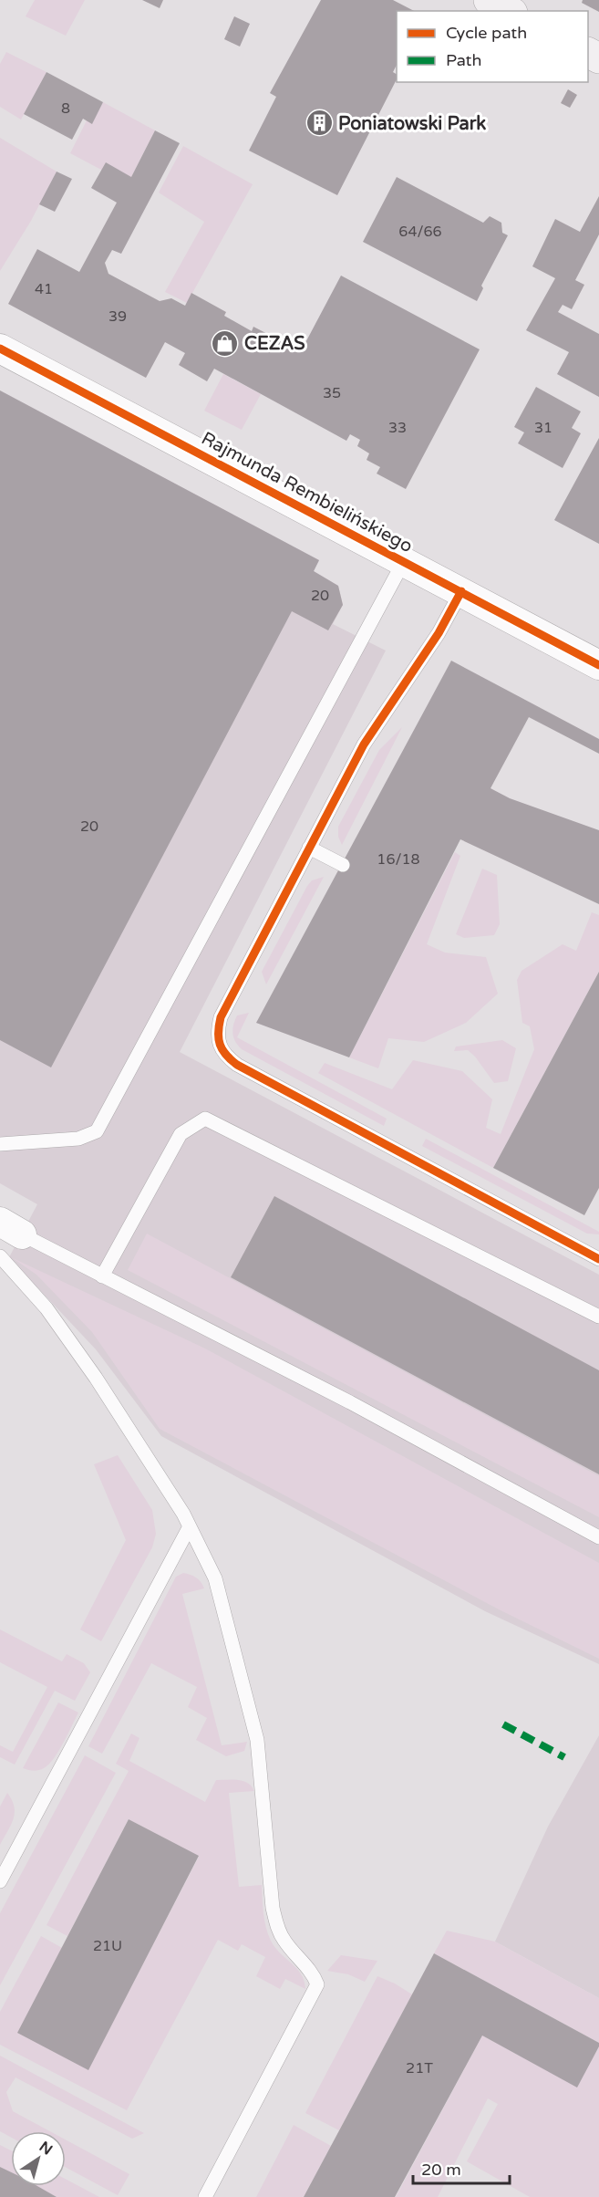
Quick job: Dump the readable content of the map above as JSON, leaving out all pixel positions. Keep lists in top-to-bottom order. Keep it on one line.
{"streets":{"street":["Rajmunda Rembielińskiego"]},"places":{"building":["Poniatowski Park"],"shop":["CEZAS"]},"house_numbers":["8","64/66","41","39","35","33","31","20","20","16/18","21U","21T"],"legend":["Cycle path","Path"],"scale_bar":"20 m","north":"top right"}
